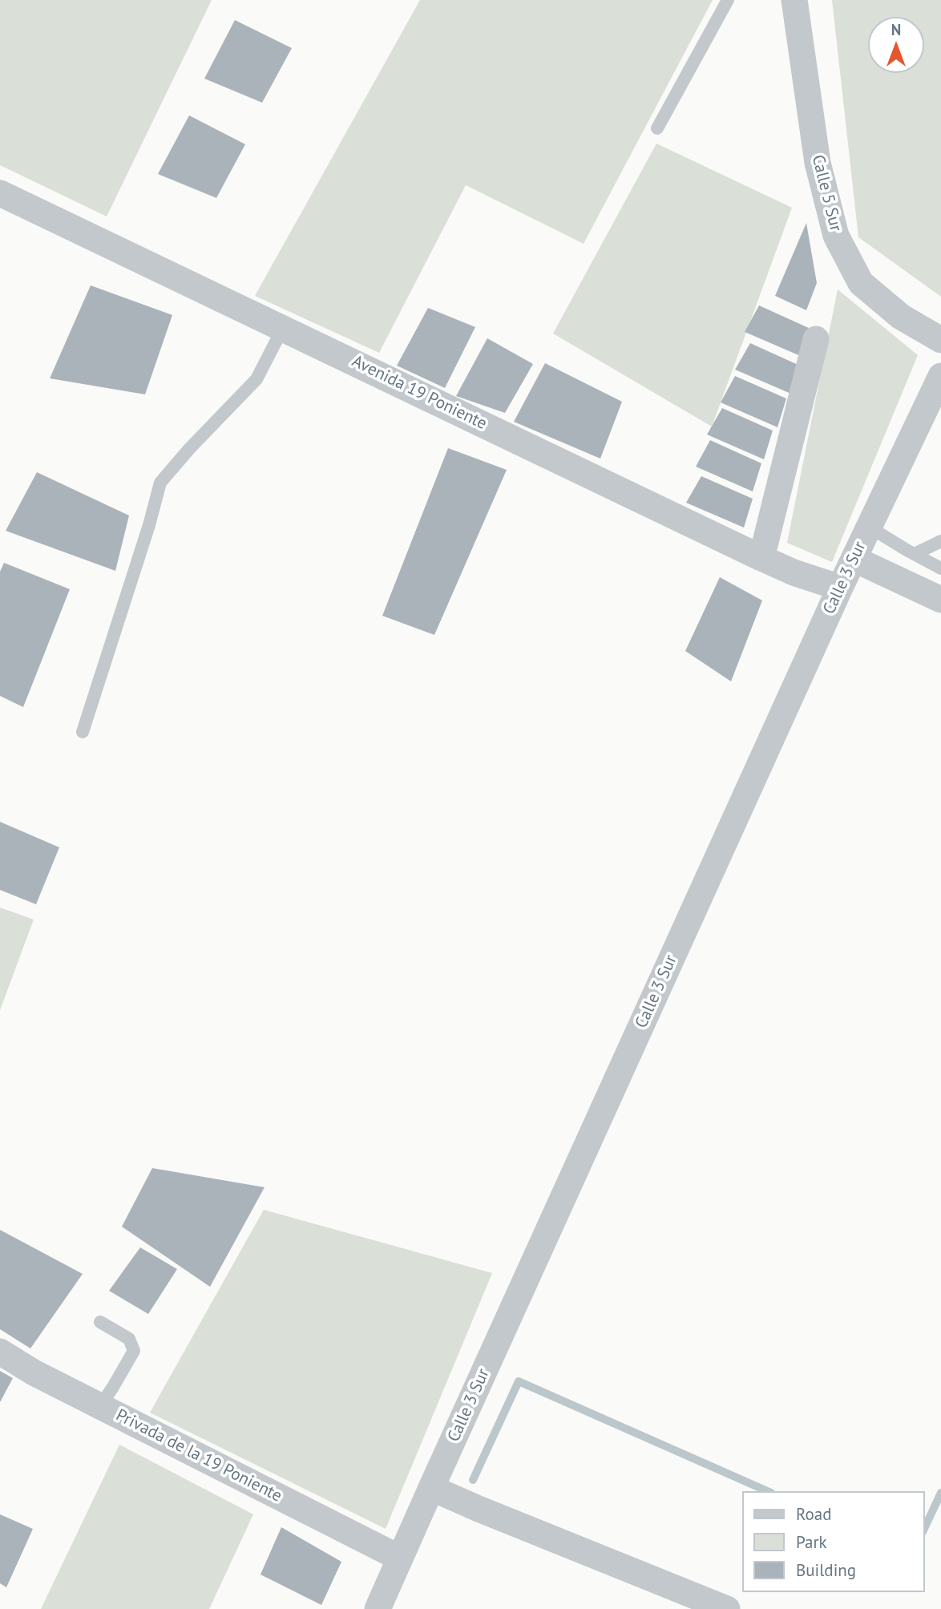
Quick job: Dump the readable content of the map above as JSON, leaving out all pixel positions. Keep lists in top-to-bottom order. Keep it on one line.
{"streets":{"street":["Calle 5 Sur","Avenida 19 Poniente","Calle 3 Sur","Privada de la 19 Poniente"]},"crossings":[["Avenida 19 Poniente","Calle 3 Sur"],["Calle 3 Sur","Privada de la 19 Poniente"]],"legend":["Road","Park","Building"],"north":"top"}
